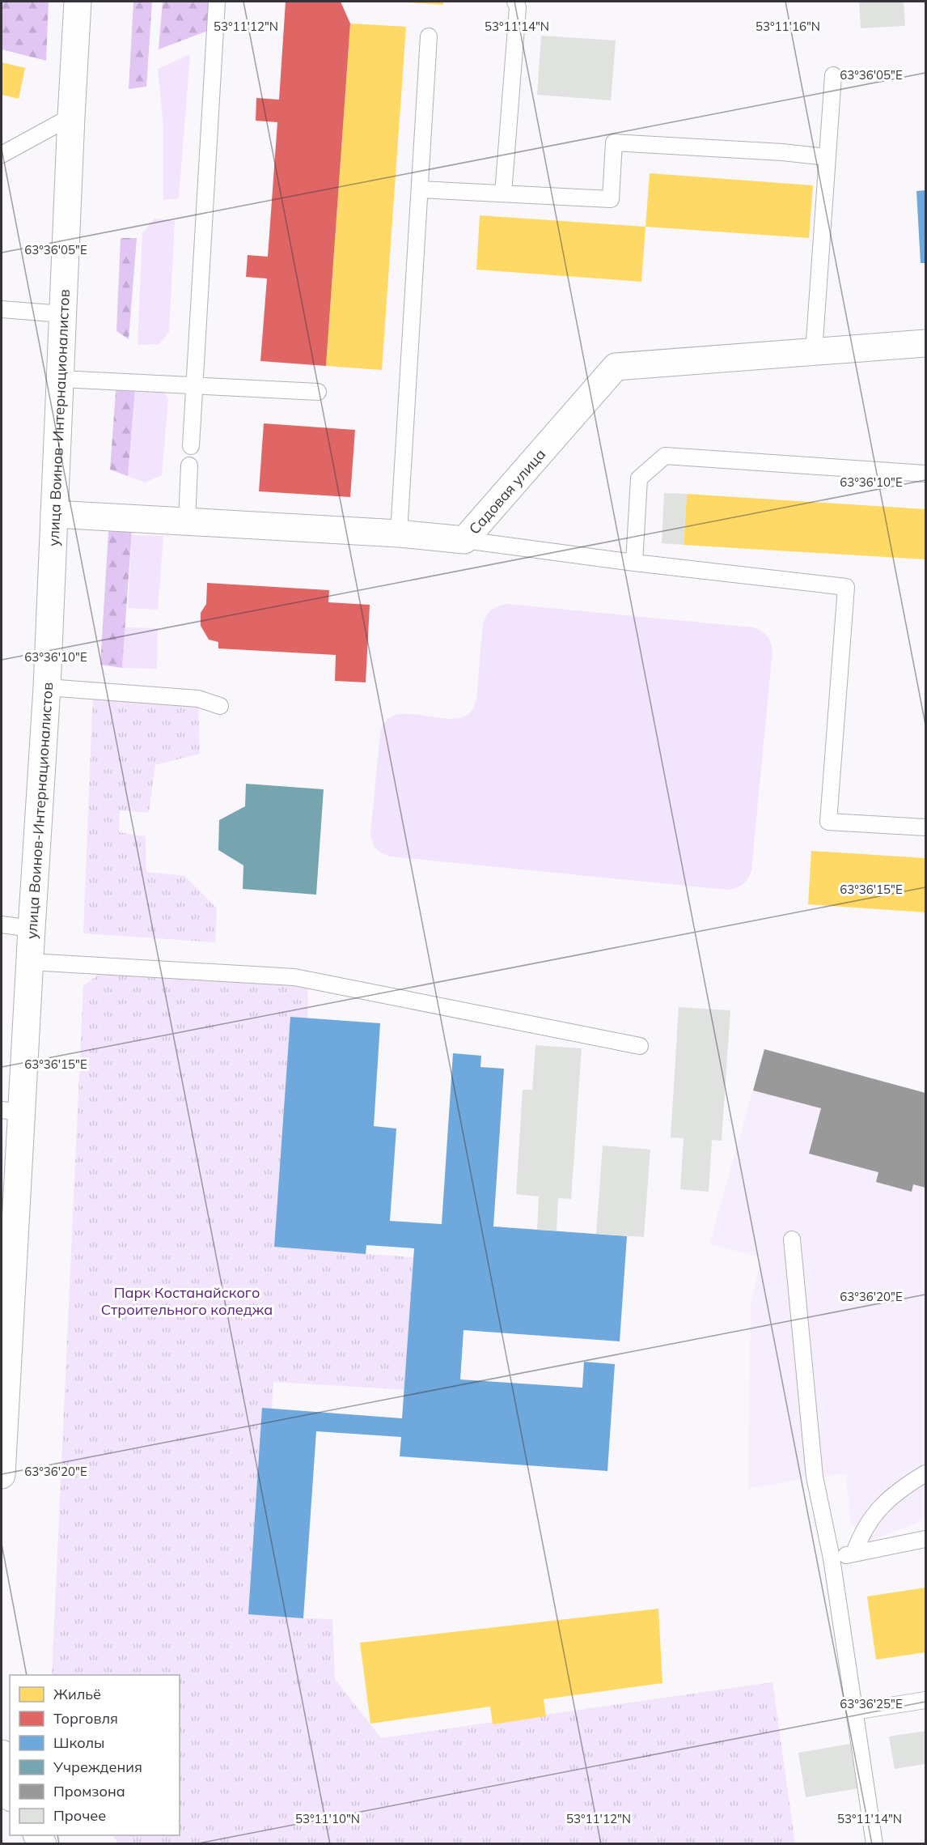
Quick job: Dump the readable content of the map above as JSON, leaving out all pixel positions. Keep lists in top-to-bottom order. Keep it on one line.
{"streets":{"street":["улица Воинов-Интернационалистов","Садовая улица"]},"crossings":[["улица Воинов-Интернационалистов","Садовая улица"]],"parks":["Парк Костанайского Строительного коледжа"],"legend":["Жильё","Торговля","Школы","Учреждения","Промзона","Прочее"],"coordinates":["53°11'12\"N","53°11'14\"N","53°11'16\"N","63°36'05\"E","63°36'10\"E","63°36'15\"E","63°36'20\"E","63°36'25\"E","53°11'10\"N"]}
